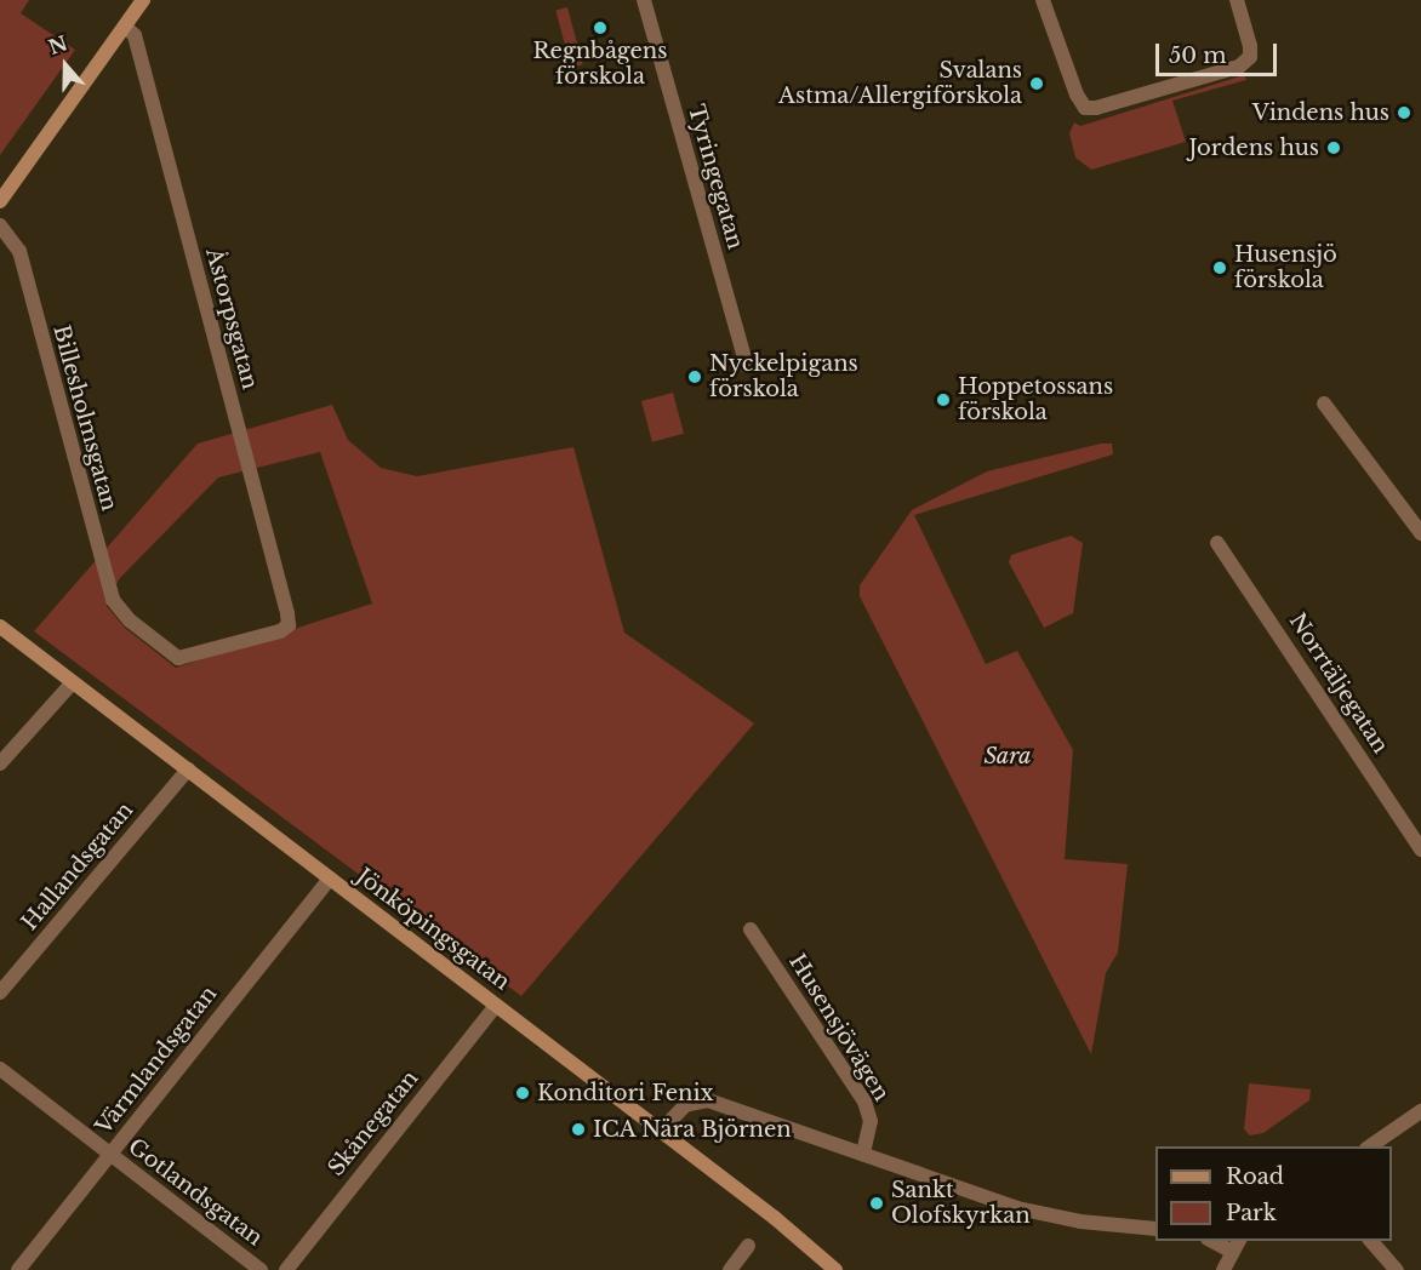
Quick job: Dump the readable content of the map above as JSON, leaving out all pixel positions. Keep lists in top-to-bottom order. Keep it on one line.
{"streets":{"street":["Tyringegatan","Åstorpsgatan","Billesholmsgatan","Norrtäljegatan","Hallandsgatan","Jönköpingsgatan","Husensjövägen","Värmlandsgatan","Skånegatan","Gotlandsgatan"]},"crossings":[["Åstorpsgatan","Billesholmsgatan"],["Hallandsgatan","Jönköpingsgatan"],["Jönköpingsgatan","Värmlandsgatan"],["Jönköpingsgatan","Skånegatan"],["Värmlandsgatan","Gotlandsgatan"]],"parks":["Sara"],"places":["Regnbågens förskola","Svalans Astma/Allergiförskola","Vindens hus","Jordens hus","Husensjö förskola","Nyckelpigans förskola","Hoppetossans förskola","Konditori Fenix","ICA Nära Björnen","Sankt Olofskyrkan"],"legend":["Road","Park"],"scale_bar":"50 m","north":"top"}
